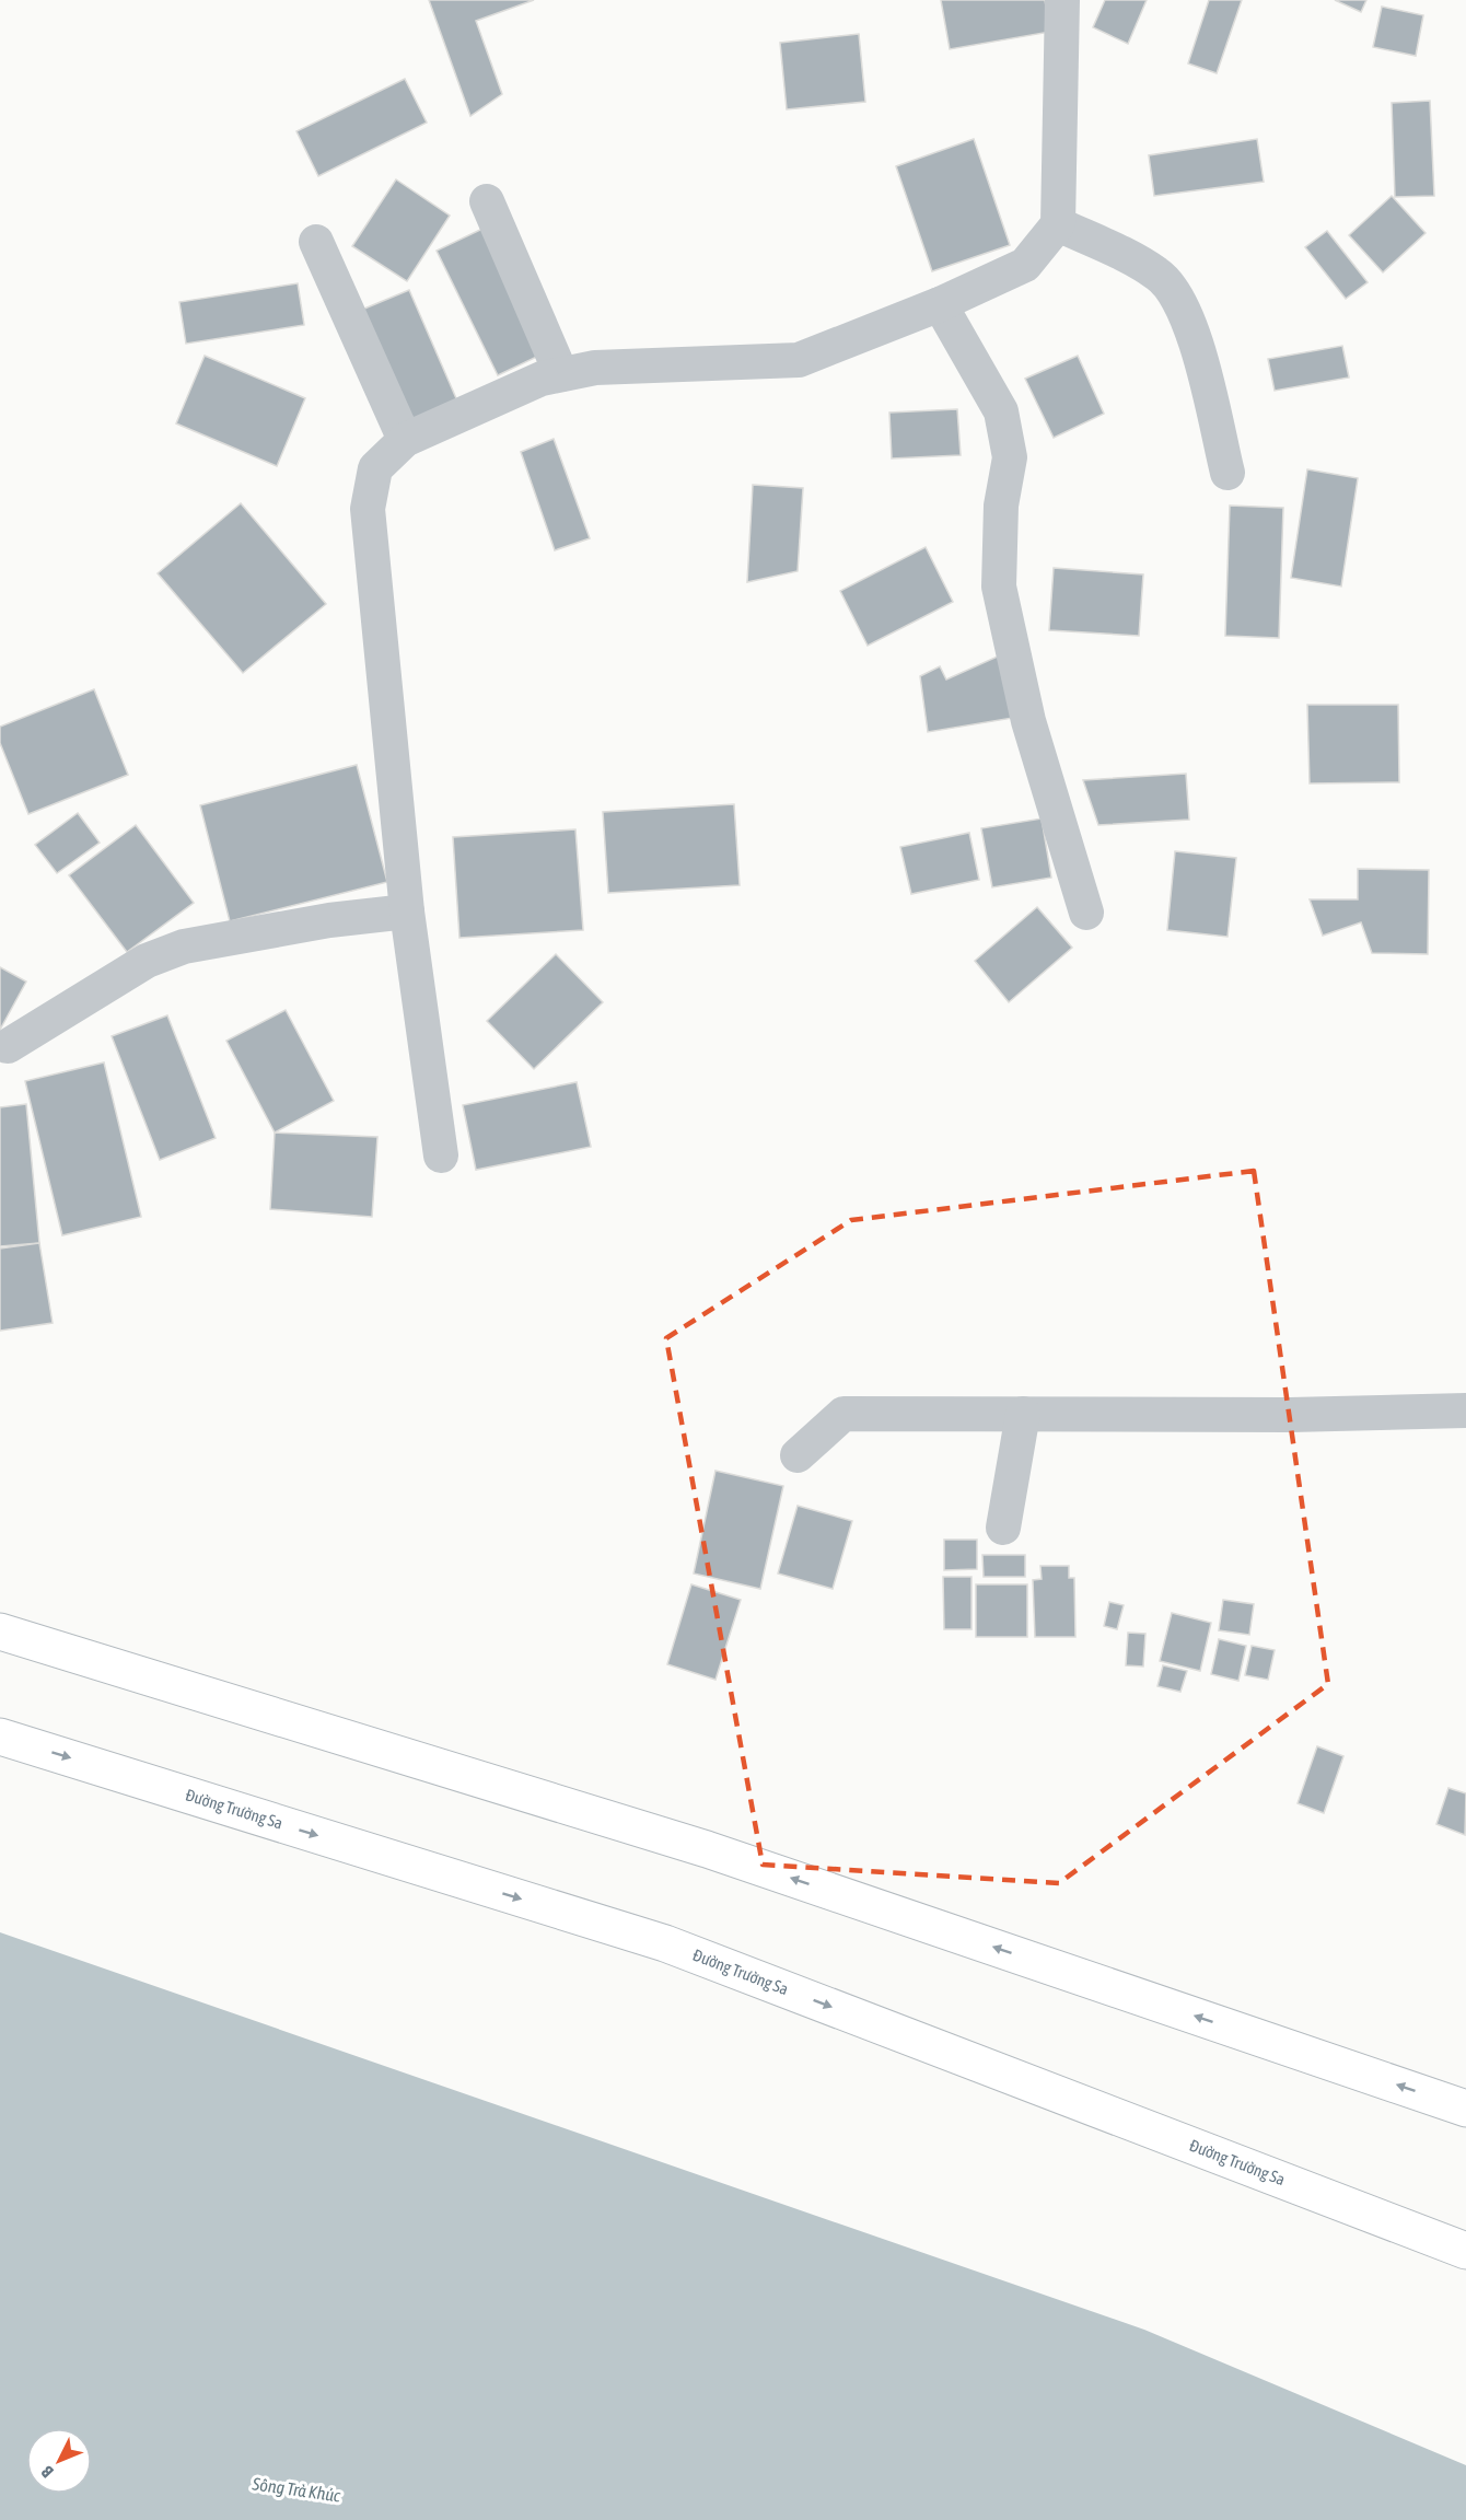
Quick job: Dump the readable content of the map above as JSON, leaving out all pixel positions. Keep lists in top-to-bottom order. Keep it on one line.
{"streets":{"main road":["Đường Trường Sa"]},"water":["Sông Trà Khúc"],"north":"bottom left"}
